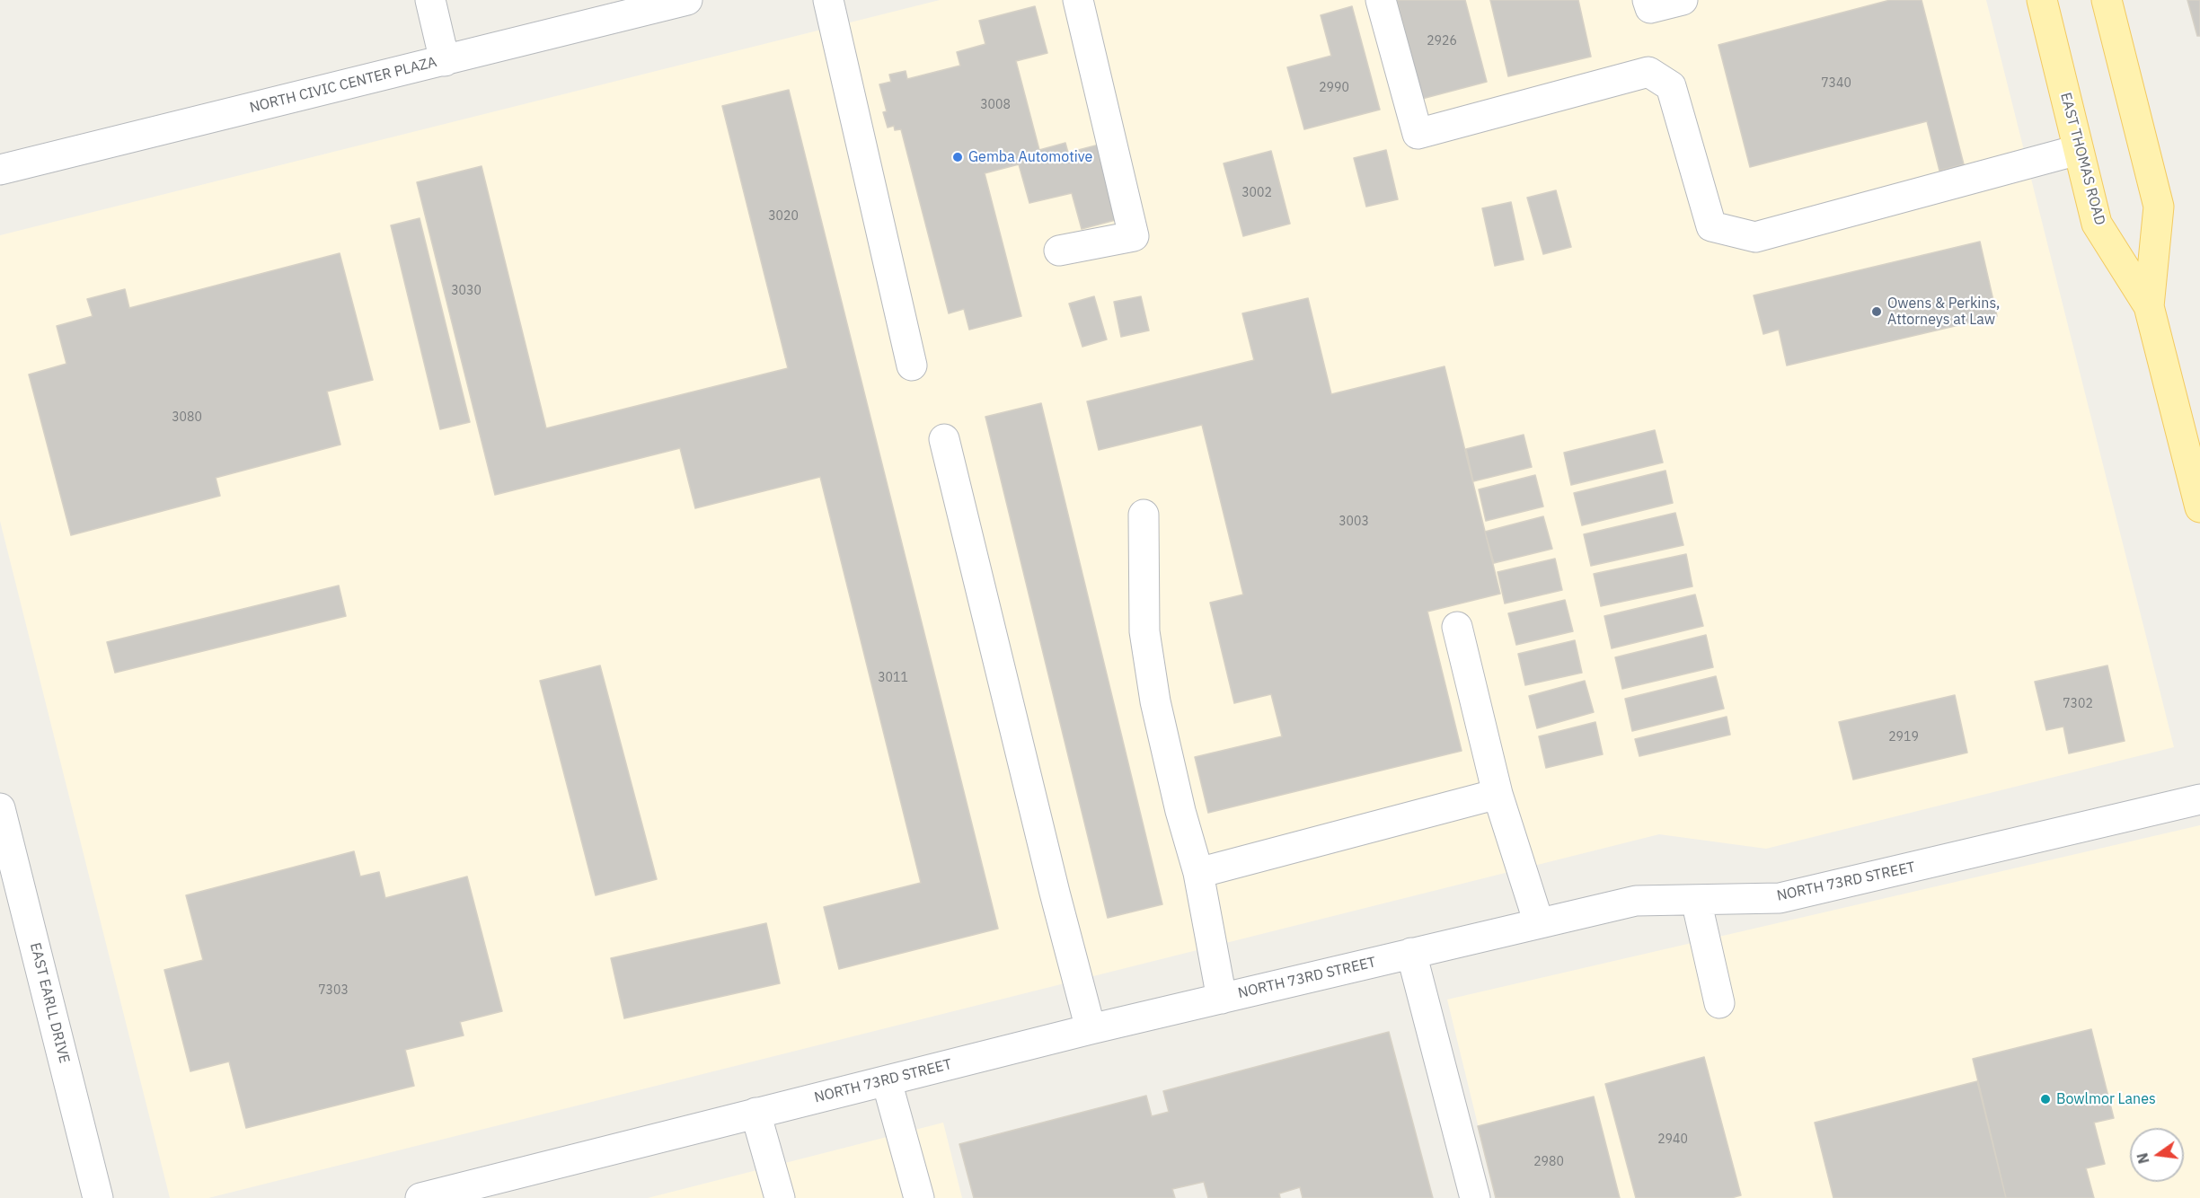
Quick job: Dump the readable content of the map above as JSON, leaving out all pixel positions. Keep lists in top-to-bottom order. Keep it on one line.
{"streets":{"main road":["EAST THOMAS ROAD"],"street":["NORTH CIVIC CENTER PLAZA","NORTH 73RD STREET","EAST EARLL DRIVE"]},"places":["Gemba Automotive","Owens & Perkins, Attorneys at Law","Bowlmor Lanes"],"house_numbers":["2926","7340","2990","3008","3002","3020","3030","3080","3003","3011","7302","2919","7303","2940","2980"],"north":"left"}
